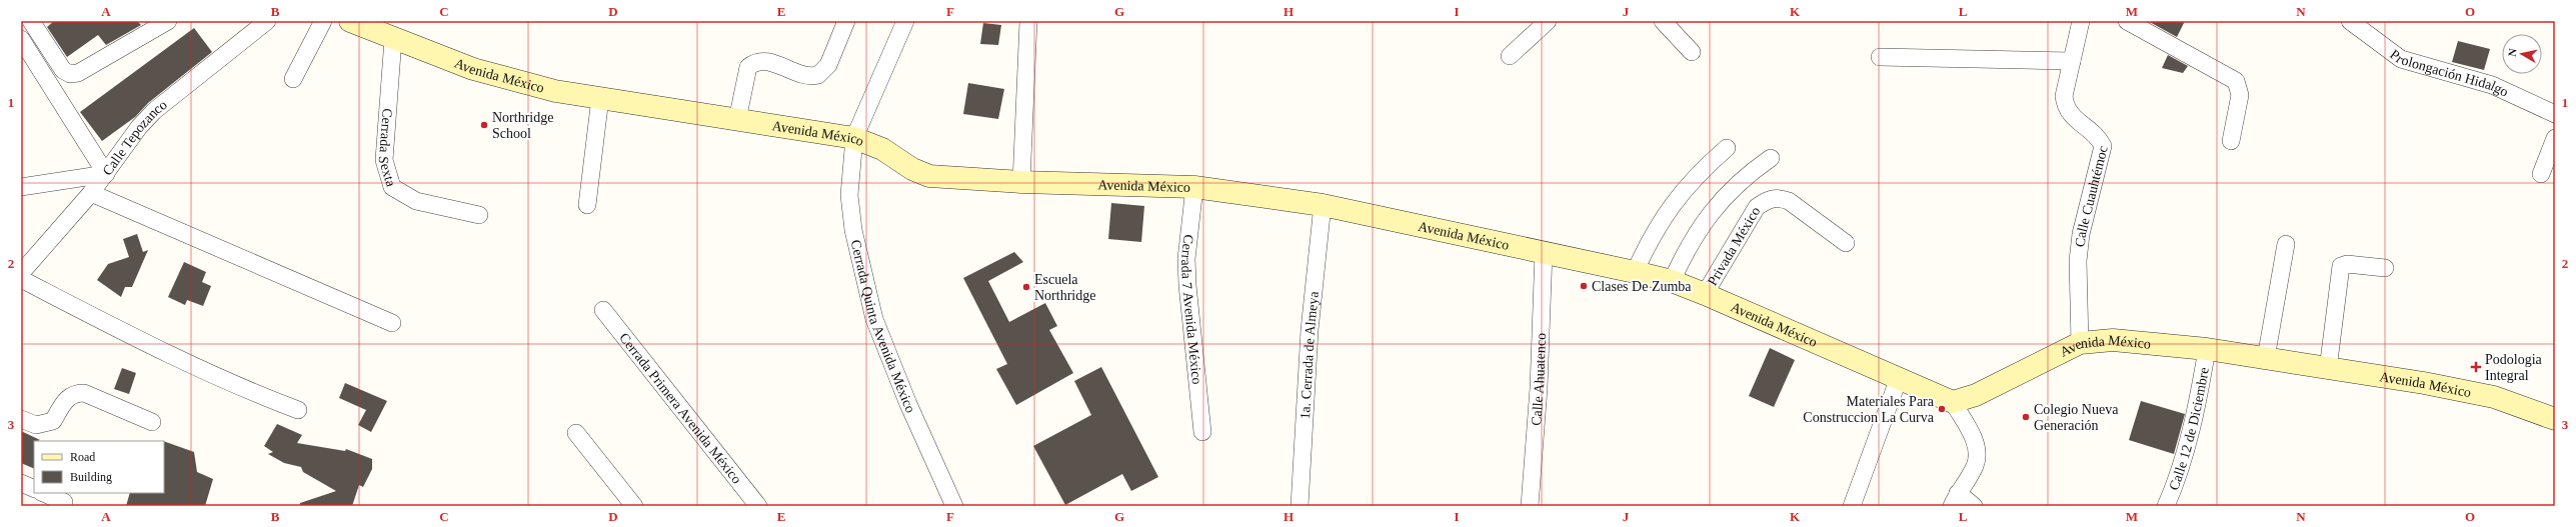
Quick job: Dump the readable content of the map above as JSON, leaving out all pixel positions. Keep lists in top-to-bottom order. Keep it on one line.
{"streets":{"main road":["Avenida México"],"street":["Prolongación Hidalgo","Calle Tepozanco","Cerrada Sexta","Calle Cuauhtémoc","Privada México","Cerrada 7 Avenida México","Cerrada Quinta Avenida México","1a. Cerrada de Almeya","Calle Ahuatenco","Cerrada Primera Avenida México","Calle 12 de Diciembre"]},"crossings":[["Avenida México","Cerrada Sexta"],["Avenida México","Calle Cuauhtémoc"],["Avenida México","Privada México"],["Avenida México","Cerrada 7 Avenida México"],["Avenida México","Cerrada Quinta Avenida México"],["Avenida México","1a. Cerrada de Almeya"],["Avenida México","Calle Ahuatenco"],["Avenida México","Calle 12 de Diciembre"]],"places":{"other":["Northridge School","Clases De Zumba","Escuela Northridge","Materiales Para Construccion La Curva","Colegio Nueva Generación"],"health":["Podologia Integral"]},"legend":["Road","Building"],"north":"left","grid":{"columns":["A","B","C","D","E","F","G","H","I","J","K","L","M","N","O"],"rows":["1","2","3"]}}
